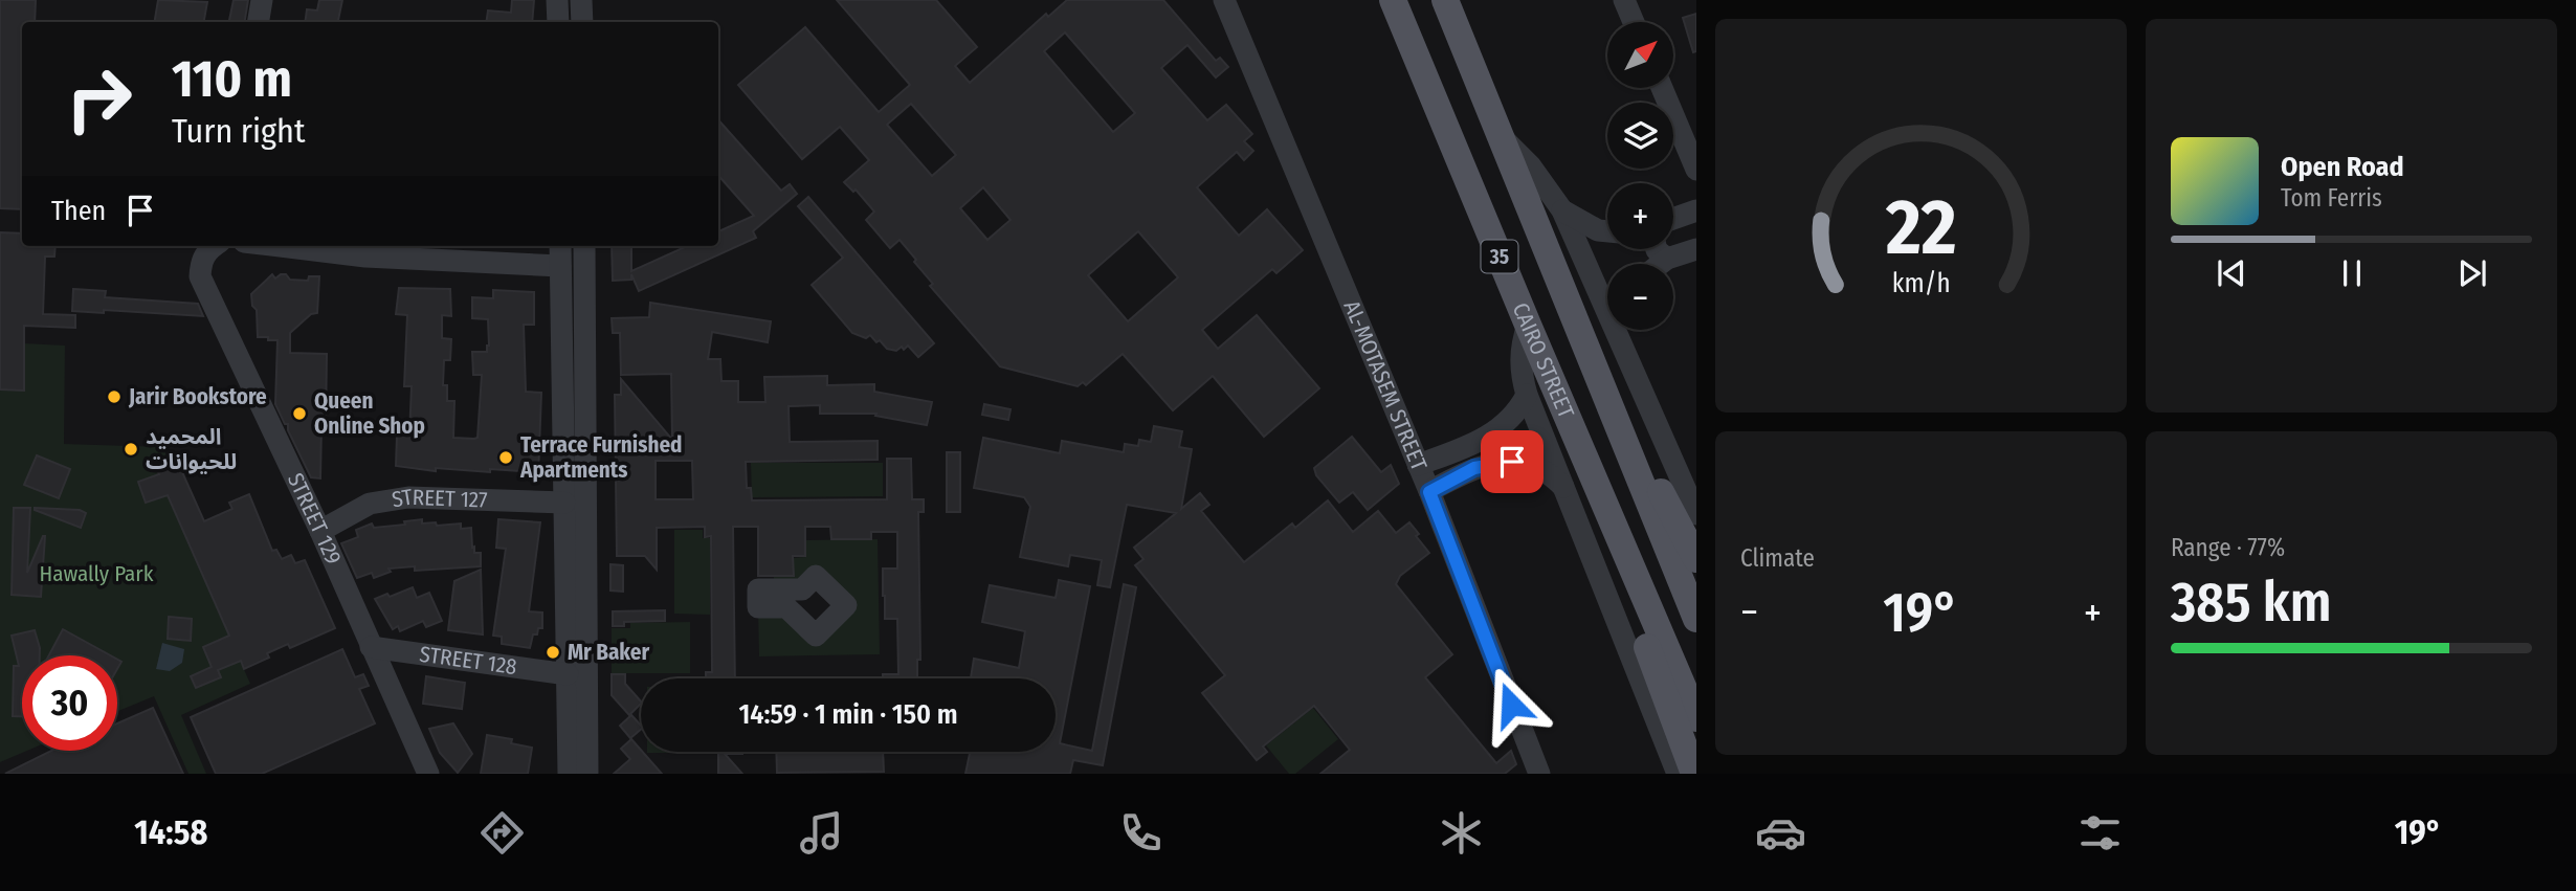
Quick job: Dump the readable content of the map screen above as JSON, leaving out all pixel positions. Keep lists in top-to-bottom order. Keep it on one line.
{"streets":{"main road":["35","CAIRO STREET"],"street":["AL-MOTASEM STREET","STREET 127","STREET 129","STREET 128"]},"crossings":[["STREET 127","STREET 129"],["STREET 129","STREET 128"]],"parks":["Hawally Park"],"places":["Jarir Bookstore","Queen Online Shop","المحميد للحيوانات","Terrace Furnished Apartments","Mr Baker"],"north":"top right","page":{"map_buttons":["+","−"],"turn":["110 m","Turn right"],"song":["Open Road","Tom Ferris"],"then":"Then","tile":["Climate",["Range · 77%","385 km"]],"heat":["−","19°","+"],"limit":"30","trip":"14:59 · 1 min · 150 m","tabs":["14:58","19°"],"gauge":["22","km/h"]}}
